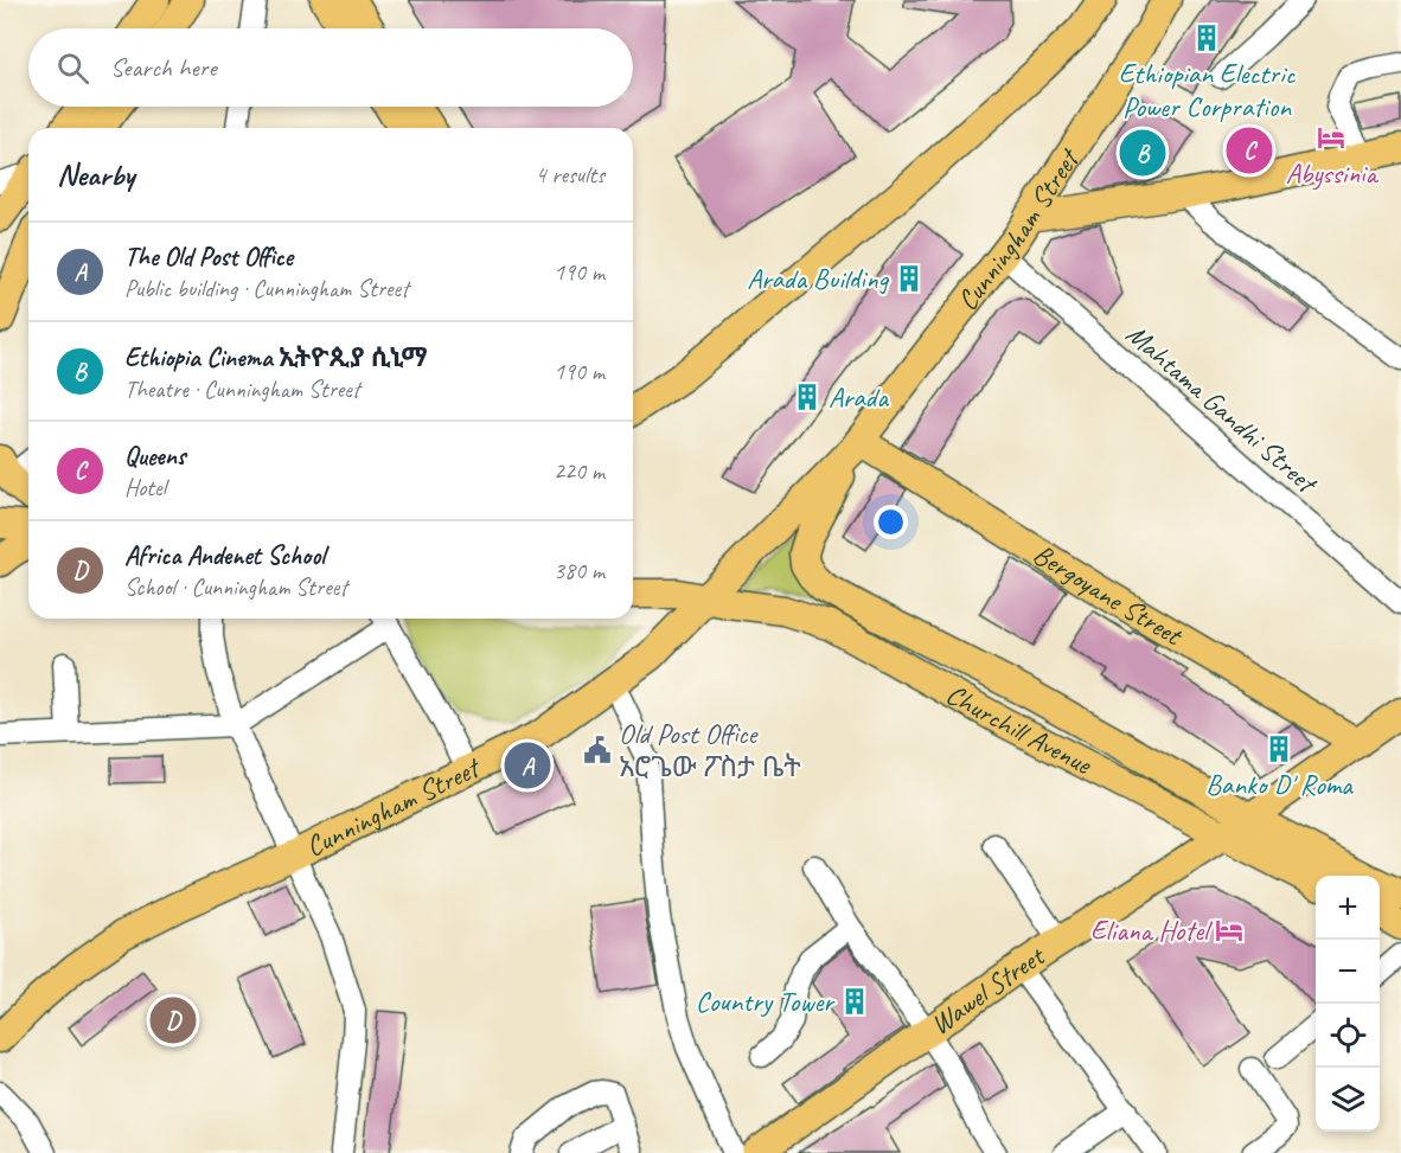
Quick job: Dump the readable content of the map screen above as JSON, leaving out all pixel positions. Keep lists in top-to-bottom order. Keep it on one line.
{"streets":{"main road":["Cunningham Street","Bergoyane Street","Churchill Avenue","Wawel Street"],"street":["Mahtama Gandhi Street"]},"crossings":[["Cunningham Street","Mahtama Gandhi Street"],["Cunningham Street","Bergoyane Street"],["Cunningham Street","Churchill Avenue"],["Bergoyane Street","Wawel Street"],["Churchill Avenue","Wawel Street"]],"places":{"building":["Ethiopian Electric Power Corpration","Arada Building","Arada","Banko D' Roma","Country Tower"],"hotel":["Abyssinia","Eliana Hotel"],"public building":["Old Post Office አሮጌው ፖስታ ቤት"]},"page":{"search":"Search here","pins":["C","B","A","D"],"heading":["Nearby","4 results"],"list":[{"mark":"A","name":"The Old Post Office","note":"Public building · Cunningham Street","value":"190 m"},{"mark":"B","name":"Ethiopia Cinema ኢትዮጲያ ሲኒማ","note":"Theatre · Cunningham Street","value":"190 m"},{"mark":"C","name":"Queens","note":"Hotel","value":"220 m"},{"mark":"D","name":"Africa Andenet School","note":"School · Cunningham Street","value":"380 m"}],"map_buttons":["+","−"]}}
